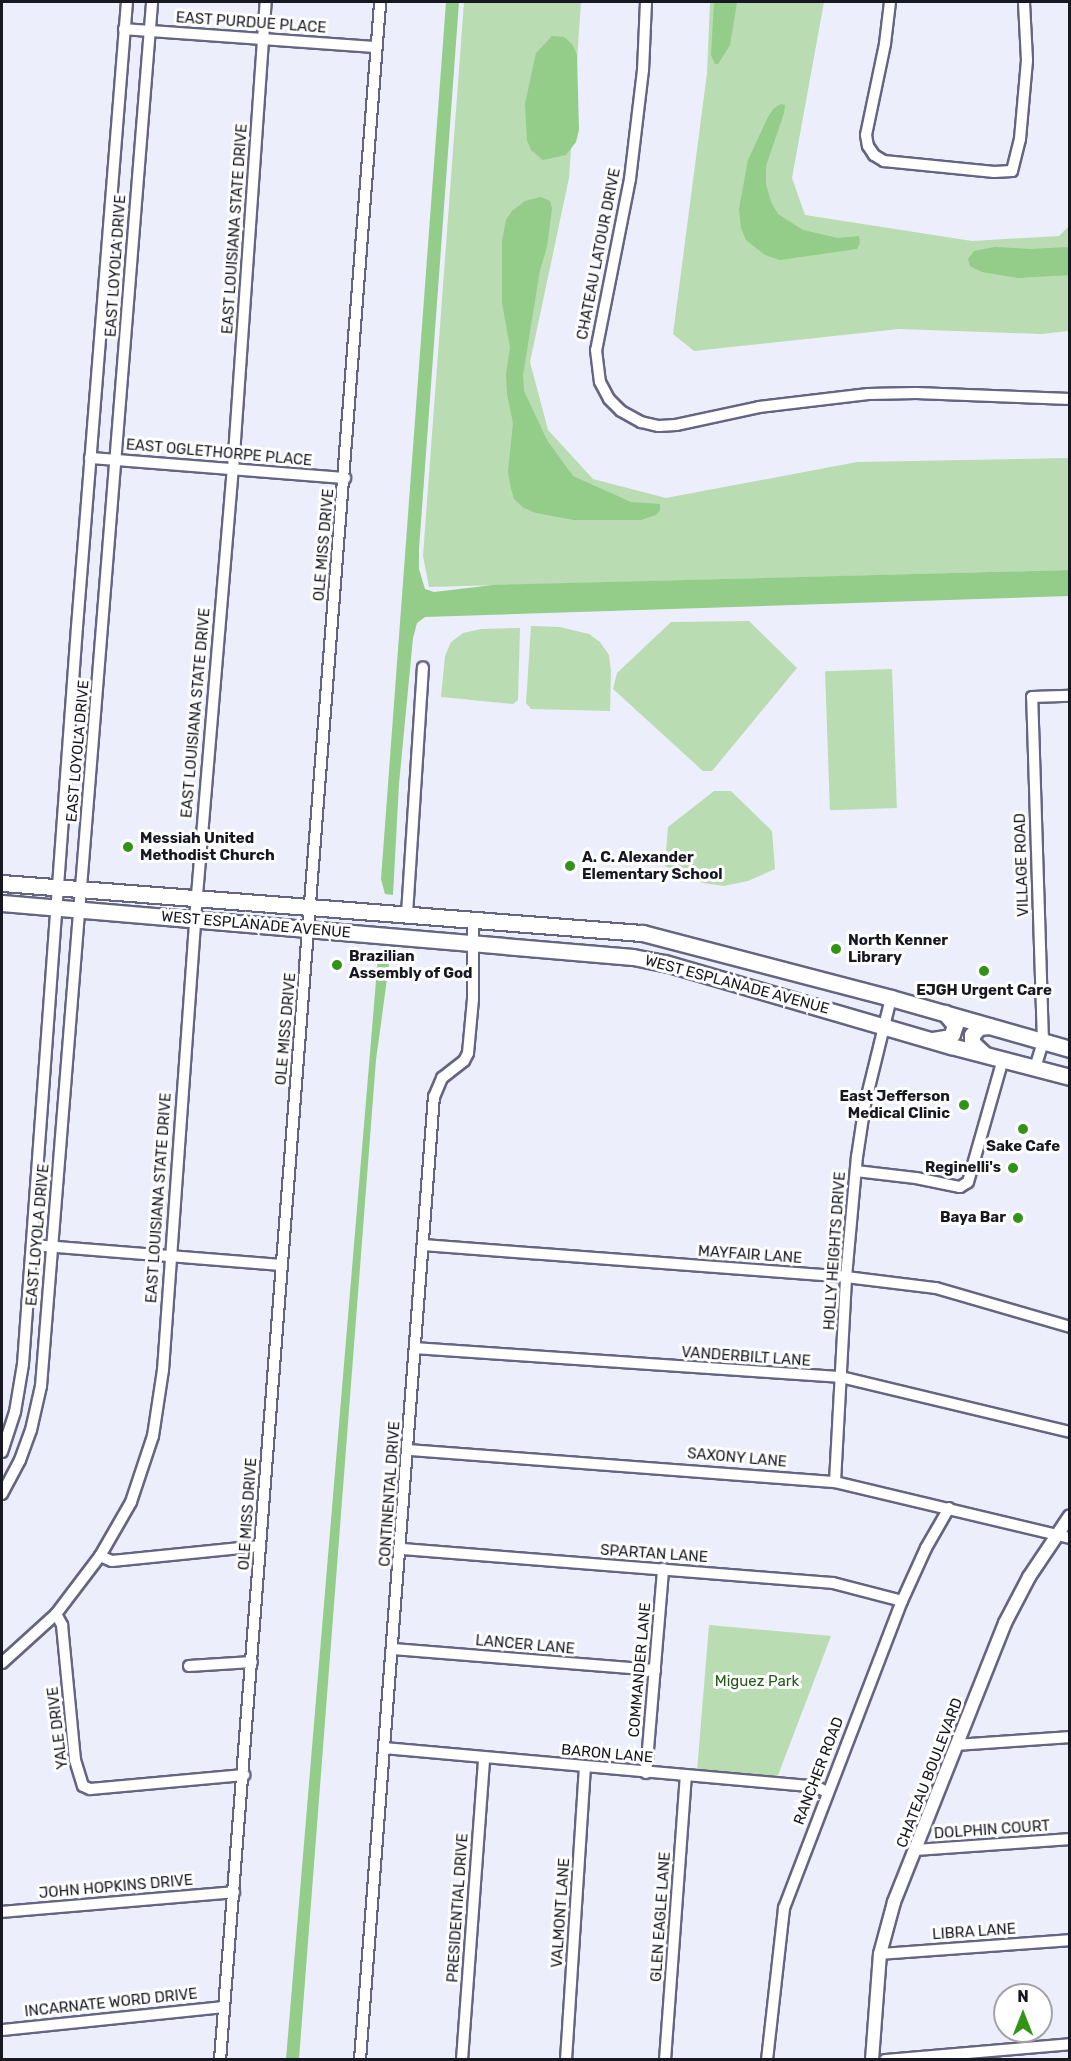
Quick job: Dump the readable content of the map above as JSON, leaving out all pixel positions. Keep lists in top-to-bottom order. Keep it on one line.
{"streets":{"main road":["WEST ESPLANADE AVENUE"],"street":["EAST PURDUE PLACE","EAST LOUISIANA STATE DRIVE","CHATEAU LATOUR DRIVE","EAST LOYOLA DRIVE","EAST OGLETHORPE PLACE","OLE MISS DRIVE","VILLAGE ROAD","HOLLY HEIGHTS DRIVE","MAYFAIR LANE","VANDERBILT LANE","SAXONY LANE","CONTINENTAL DRIVE","SPARTAN LANE","LANCER LANE","COMMANDER LANE","YALE DRIVE","BARON LANE","RANCHER ROAD","CHATEAU BOULEVARD","DOLPHIN COURT","JOHN HOPKINS DRIVE","PRESIDENTIAL DRIVE","VALMONT LANE","GLEN EAGLE LANE","LIBRA LANE","INCARNATE WORD DRIVE"]},"crossings":[["EAST PURDUE PLACE","EAST LOUISIANA STATE DRIVE"],["EAST PURDUE PLACE","EAST LOYOLA DRIVE"],["EAST PURDUE PLACE","OLE MISS DRIVE"],["EAST LOUISIANA STATE DRIVE","EAST OGLETHORPE PLACE"],["EAST LOUISIANA STATE DRIVE","WEST ESPLANADE AVENUE"],["EAST LOUISIANA STATE DRIVE","YALE DRIVE"],["EAST LOYOLA DRIVE","EAST OGLETHORPE PLACE"],["EAST LOYOLA DRIVE","WEST ESPLANADE AVENUE"],["EAST OGLETHORPE PLACE","OLE MISS DRIVE"],["OLE MISS DRIVE","WEST ESPLANADE AVENUE"],["OLE MISS DRIVE","YALE DRIVE"],["OLE MISS DRIVE","JOHN HOPKINS DRIVE"],["OLE MISS DRIVE","INCARNATE WORD DRIVE"],["VILLAGE ROAD","WEST ESPLANADE AVENUE"],["WEST ESPLANADE AVENUE","HOLLY HEIGHTS DRIVE"],["WEST ESPLANADE AVENUE","CONTINENTAL DRIVE"],["HOLLY HEIGHTS DRIVE","MAYFAIR LANE"],["HOLLY HEIGHTS DRIVE","VANDERBILT LANE"],["HOLLY HEIGHTS DRIVE","SAXONY LANE"],["MAYFAIR LANE","CONTINENTAL DRIVE"],["VANDERBILT LANE","CONTINENTAL DRIVE"],["SAXONY LANE","CONTINENTAL DRIVE"],["SAXONY LANE","RANCHER ROAD"],["SAXONY LANE","CHATEAU BOULEVARD"],["CONTINENTAL DRIVE","SPARTAN LANE"],["CONTINENTAL DRIVE","LANCER LANE"],["CONTINENTAL DRIVE","BARON LANE"],["SPARTAN LANE","COMMANDER LANE"],["SPARTAN LANE","RANCHER ROAD"],["LANCER LANE","COMMANDER LANE"],["COMMANDER LANE","BARON LANE"],["BARON LANE","RANCHER ROAD"],["BARON LANE","PRESIDENTIAL DRIVE"],["BARON LANE","VALMONT LANE"],["BARON LANE","GLEN EAGLE LANE"],["CHATEAU BOULEVARD","DOLPHIN COURT"],["CHATEAU BOULEVARD","LIBRA LANE"]],"parks":["Miguez Park"],"places":["Messiah United Methodist Church","A. C. Alexander Elementary School","North Kenner Library","Brazilian Assembly of God","EJGH Urgent Care","East Jefferson Medical Clinic","Sake Cafe","Reginelli's","Baya Bar"],"north":"top"}
